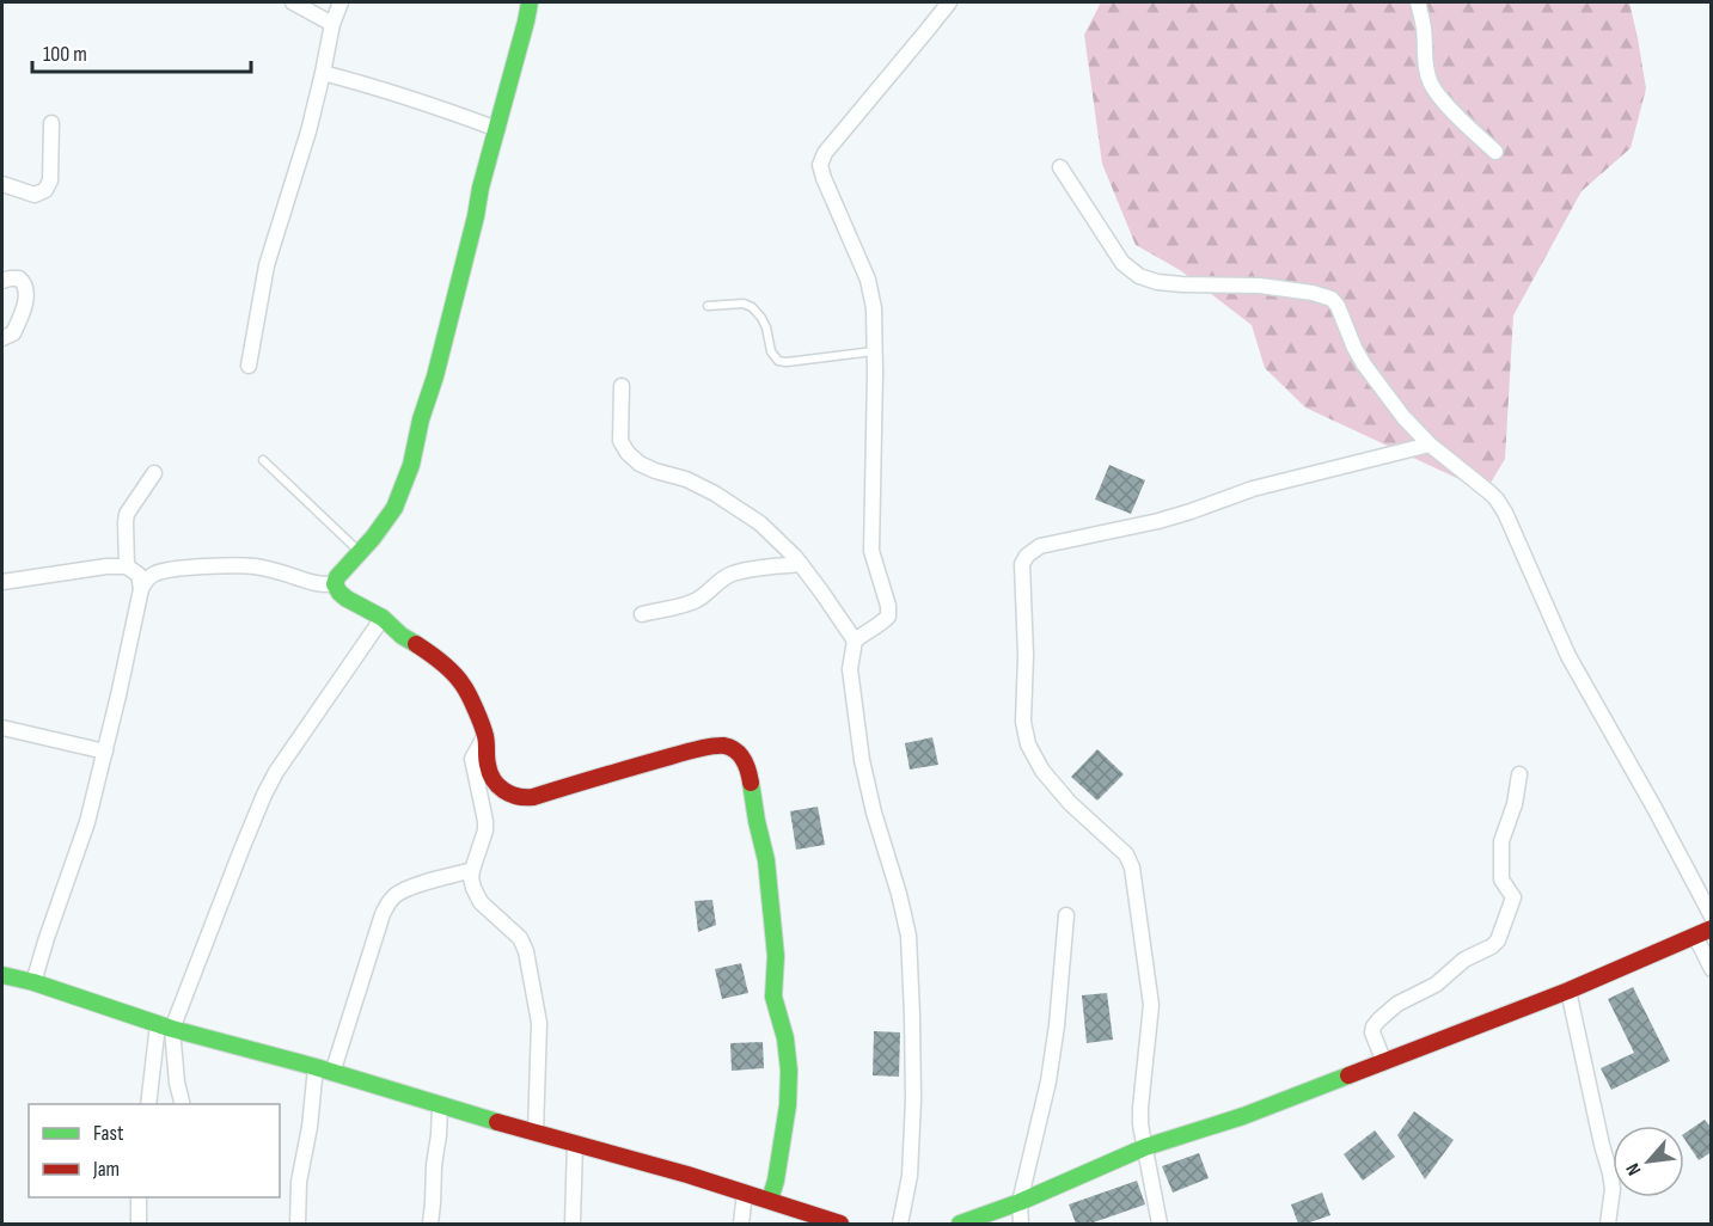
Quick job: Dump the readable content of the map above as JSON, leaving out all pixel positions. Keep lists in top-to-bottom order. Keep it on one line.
{"legend":["Fast","Jam"],"scale_bar":"100 m","north":"bottom left"}
